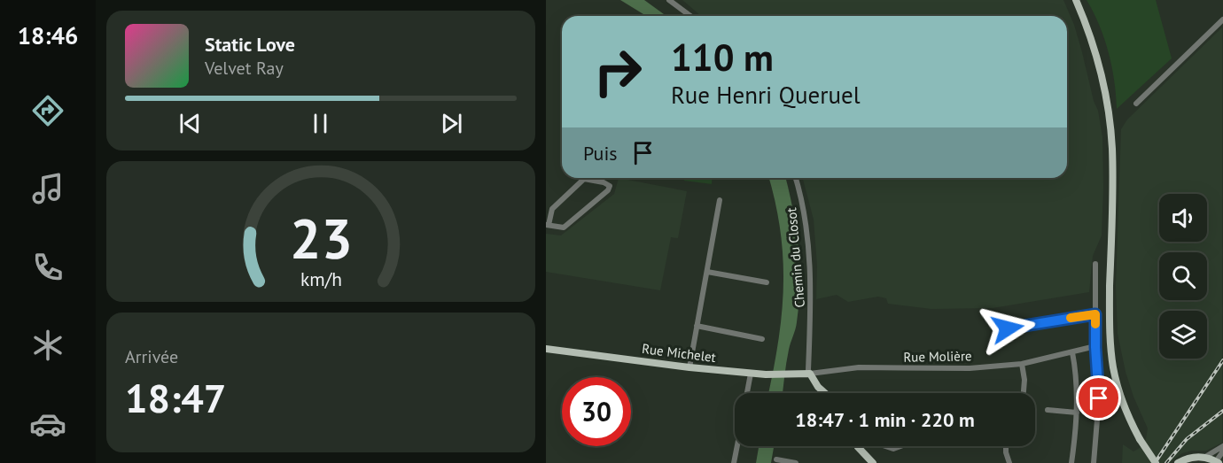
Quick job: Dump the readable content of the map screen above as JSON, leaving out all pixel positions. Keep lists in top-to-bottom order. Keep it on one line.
{"streets":{"main road":["Rue Michelet"],"street":["Chemin du Closot","Rue Molière"]},"crossings":[["Chemin du Closot","Rue Michelet"],["Chemin du Closot","Rue Molière"],["Rue Michelet","Rue Molière"]],"page":{"tabs":"18:46","turn":["110 m","Rue Henri Queruel"],"song":["Static Love","Velvet Ray"],"then":"Puis","tile":["Arrivée","18:47"],"limit":"30","trip":"18:47 · 1 min · 220 m","gauge":["23","km/h"]}}
